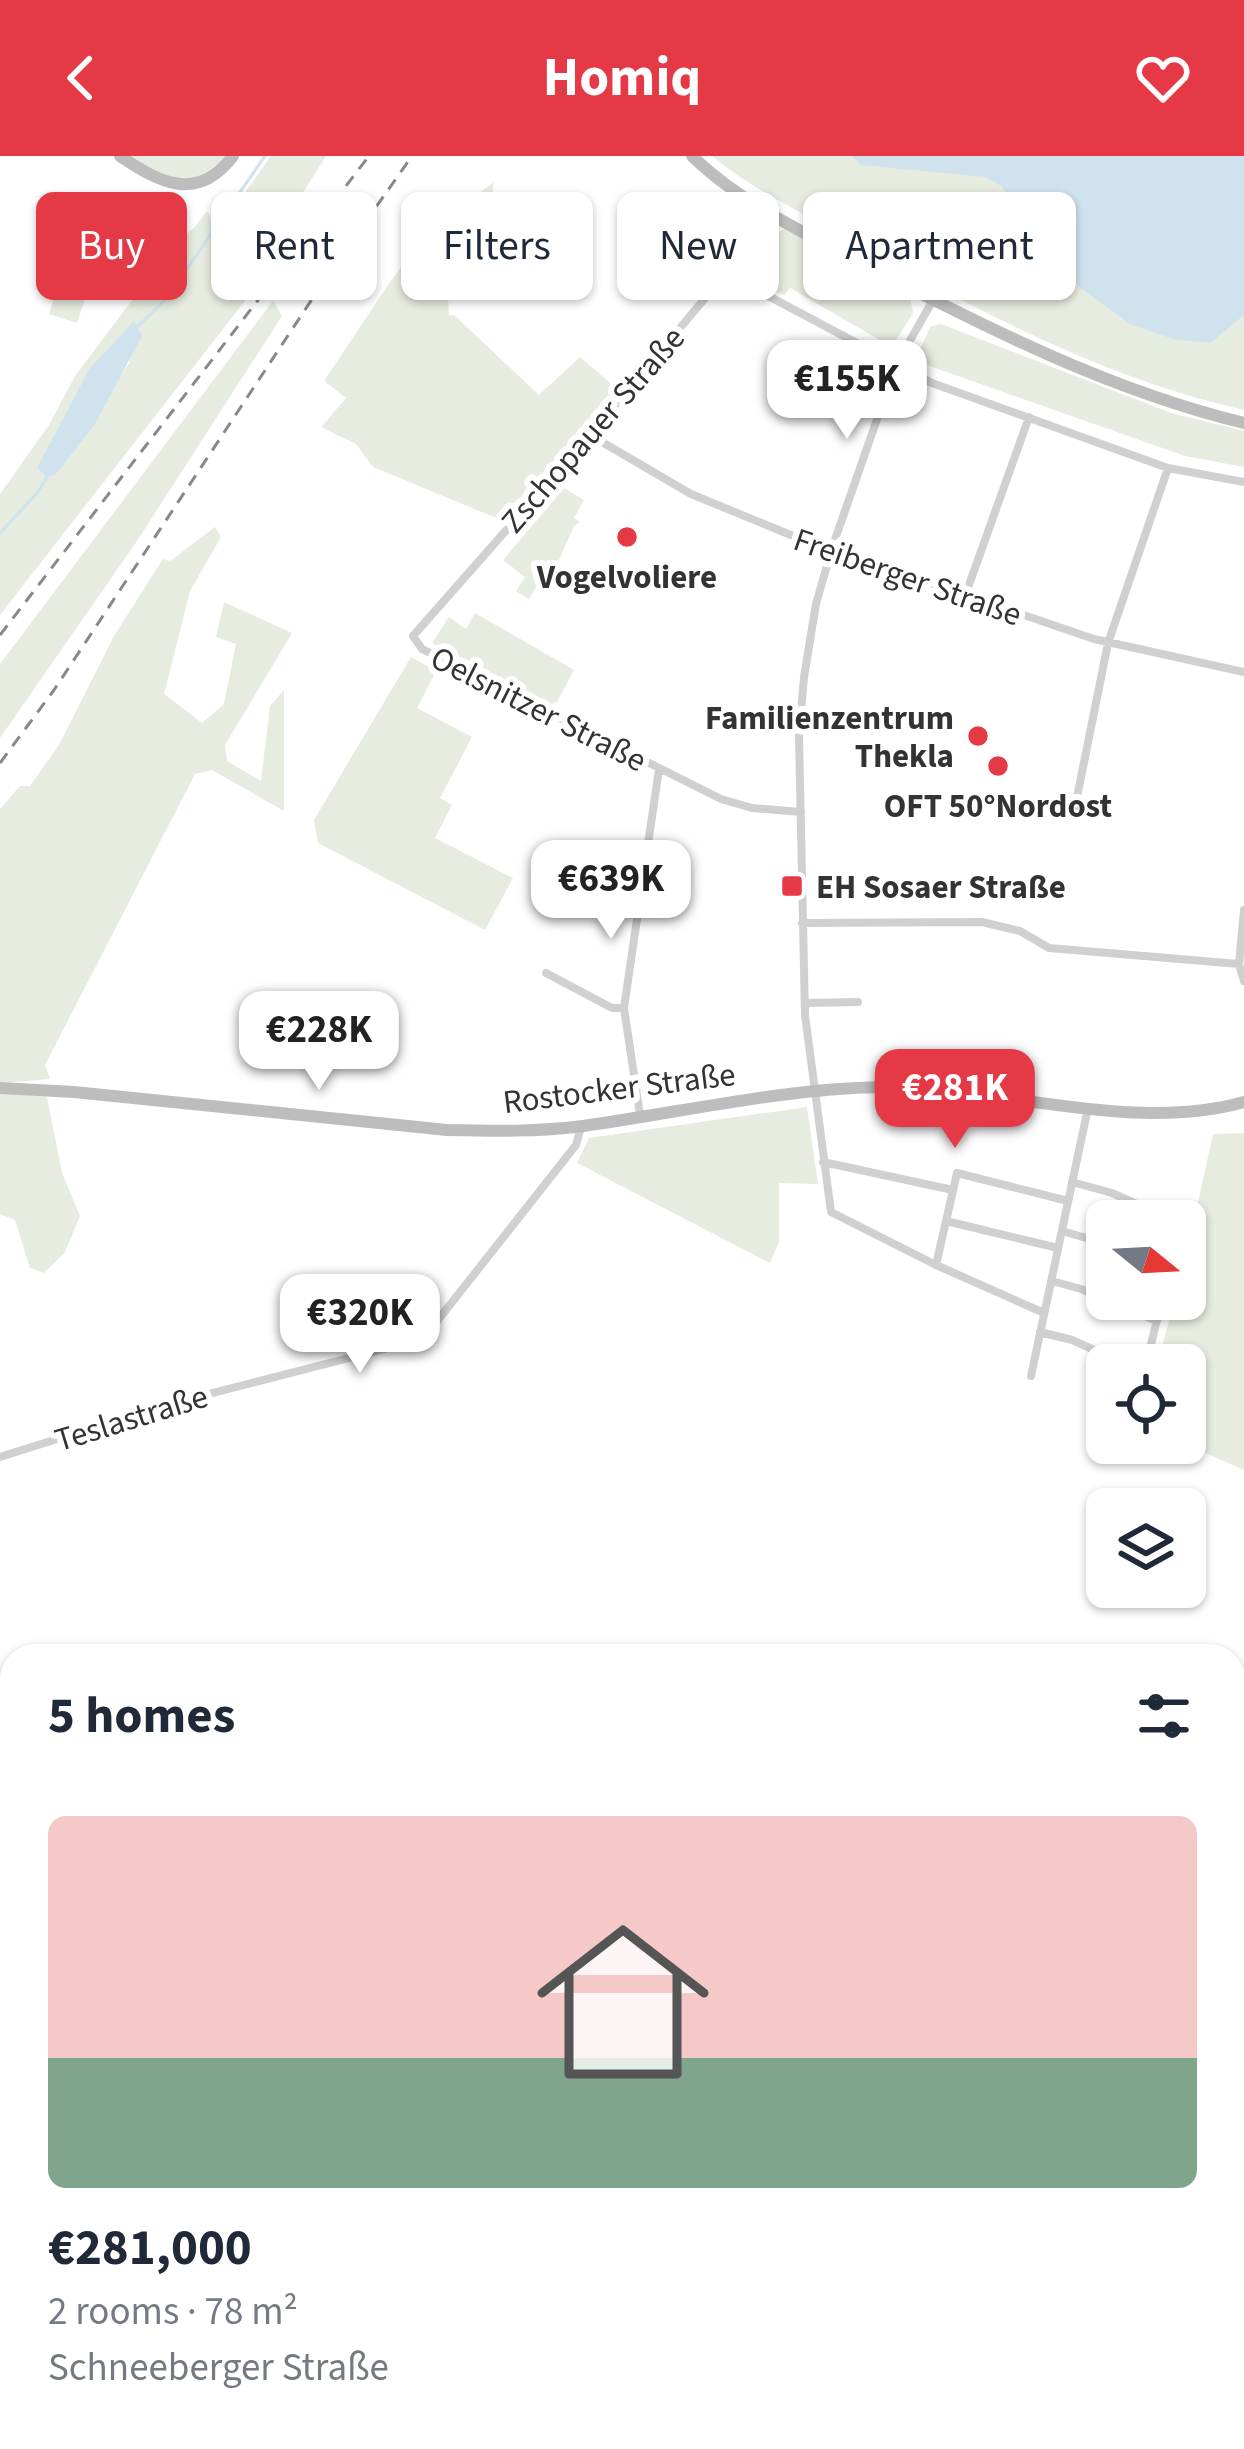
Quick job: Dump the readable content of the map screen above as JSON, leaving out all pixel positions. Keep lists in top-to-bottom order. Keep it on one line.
{"streets":{"main road":["Rostocker Straße"],"street":["Zschopauer Straße","Freiberger Straße","Oelsnitzer Straße","Teslastraße"]},"crossings":[["Zschopauer Straße","Freiberger Straße"],["Zschopauer Straße","Oelsnitzer Straße"],["Rostocker Straße","Teslastraße"]],"places":{"other":["Vogelvoliere","Familienzentrum Thekla","OFT 50°Nordost"],"transit":["EH Sosaer Straße"]},"north":"right","page":{"header":"Homiq","chip":["Buy","Rent","Filters","New","Apartment"],"price":["€155K","€639K","€228K","€281K","€320K"],"heading":"5 homes","list":[{"name":"€281,000","note":"2 rooms · 78 m² · Schneeberger Straße"}]}}
